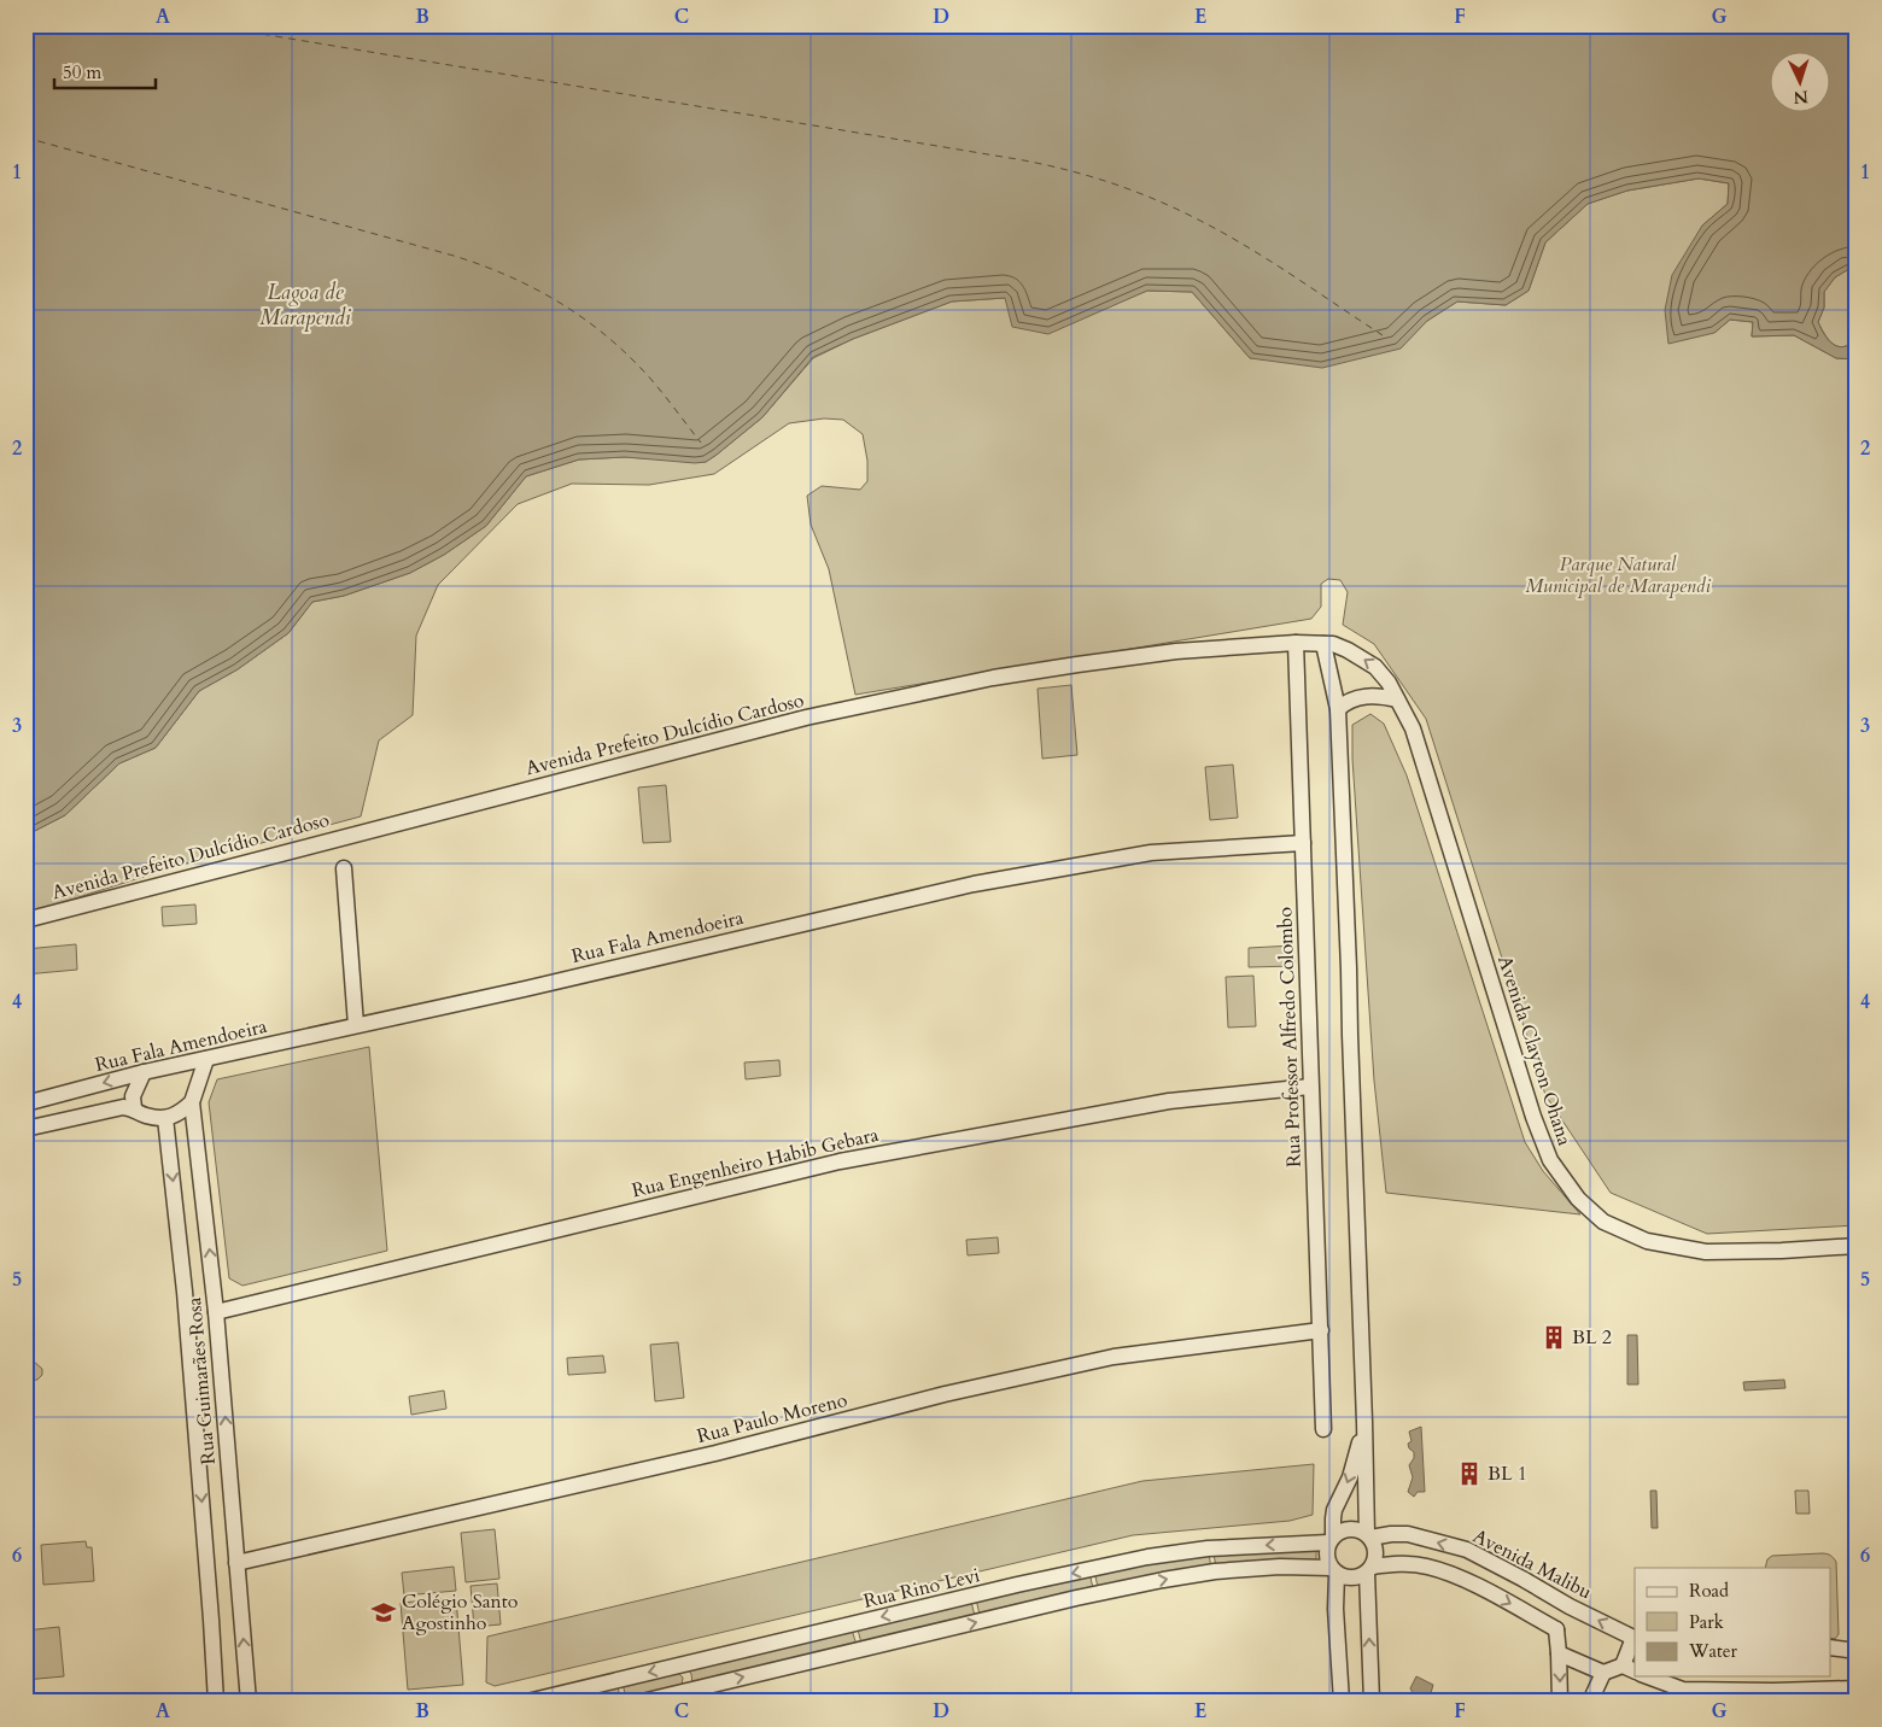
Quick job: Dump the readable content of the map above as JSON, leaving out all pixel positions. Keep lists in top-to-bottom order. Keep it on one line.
{"streets":{"street":["Avenida Prefeito Dulcídio Cardoso","Rua Fala Amendoeira","Rua Professor Alfredo Colombo","Avenida Clayton Ohana","Rua Engenheiro Habib Gebara","Rua Guimarães Rosa","Rua Paulo Moreno","Avenida Malibu","Rua Rino Levi"]},"crossings":[["Avenida Prefeito Dulcídio Cardoso","Rua Professor Alfredo Colombo"],["Avenida Prefeito Dulcídio Cardoso","Avenida Clayton Ohana"],["Rua Fala Amendoeira","Rua Professor Alfredo Colombo"],["Rua Fala Amendoeira","Rua Guimarães Rosa"],["Rua Professor Alfredo Colombo","Rua Engenheiro Habib Gebara"],["Rua Professor Alfredo Colombo","Rua Paulo Moreno"],["Rua Engenheiro Habib Gebara","Rua Guimarães Rosa"],["Rua Guimarães Rosa","Rua Paulo Moreno"],["Avenida Malibu","Rua Rino Levi"]],"water":["Lagoa de Marapendi"],"parks":["Parque Natural Municipal de Marapendi"],"places":{"building":["BL 2","BL 1"],"school or university":["Colégio Santo Agostinho"]},"legend":["Road","Park","Water"],"scale_bar":"50 m","north":"bottom","grid":{"columns":["A","B","C","D","E","F","G"],"rows":["1","2","3","4","5","6"]}}
